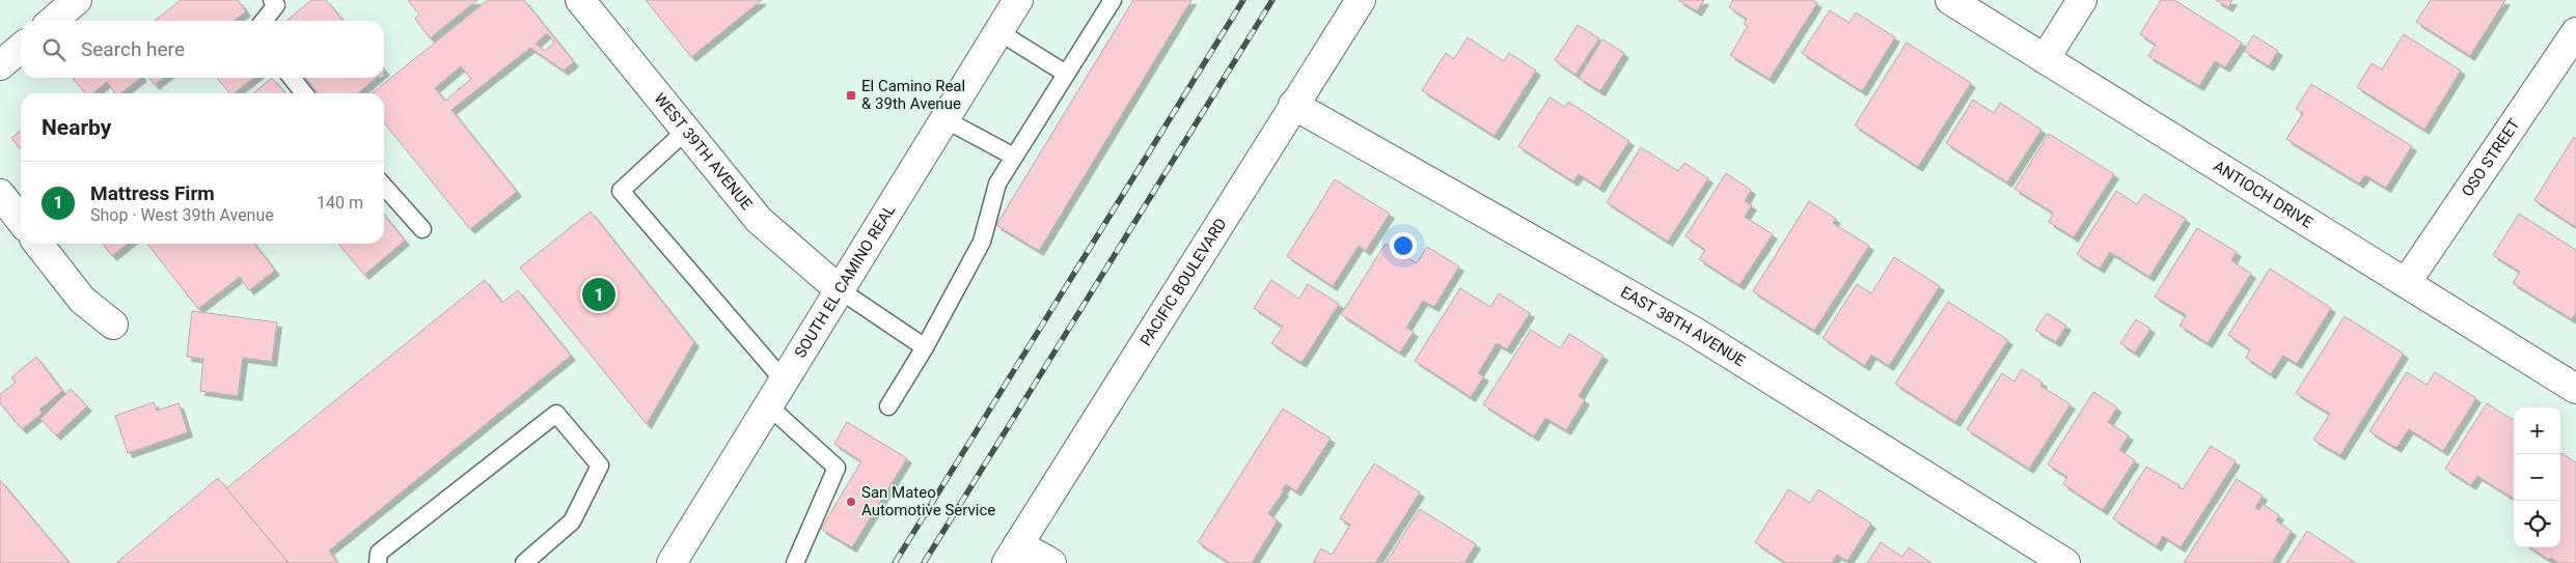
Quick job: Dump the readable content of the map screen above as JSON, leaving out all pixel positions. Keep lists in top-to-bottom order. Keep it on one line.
{"streets":{"street":["WEST 39TH AVENUE","OSO STREET","ANTIOCH DRIVE","SOUTH EL CAMINO REAL","PACIFIC BOULEVARD","EAST 38TH AVENUE"]},"crossings":[["WEST 39TH AVENUE","SOUTH EL CAMINO REAL"],["OSO STREET","ANTIOCH DRIVE"],["PACIFIC BOULEVARD","EAST 38TH AVENUE"]],"places":{"transit":["El Camino Real & 39th Avenue"],"other":["San Mateo Automotive Service"]},"page":{"search":"Search here","heading":"Nearby","list":[{"mark":"1","name":"Mattress Firm","note":"Shop · West 39th Avenue","value":"140 m"}],"pins":"1","map_buttons":["+","−"]}}
